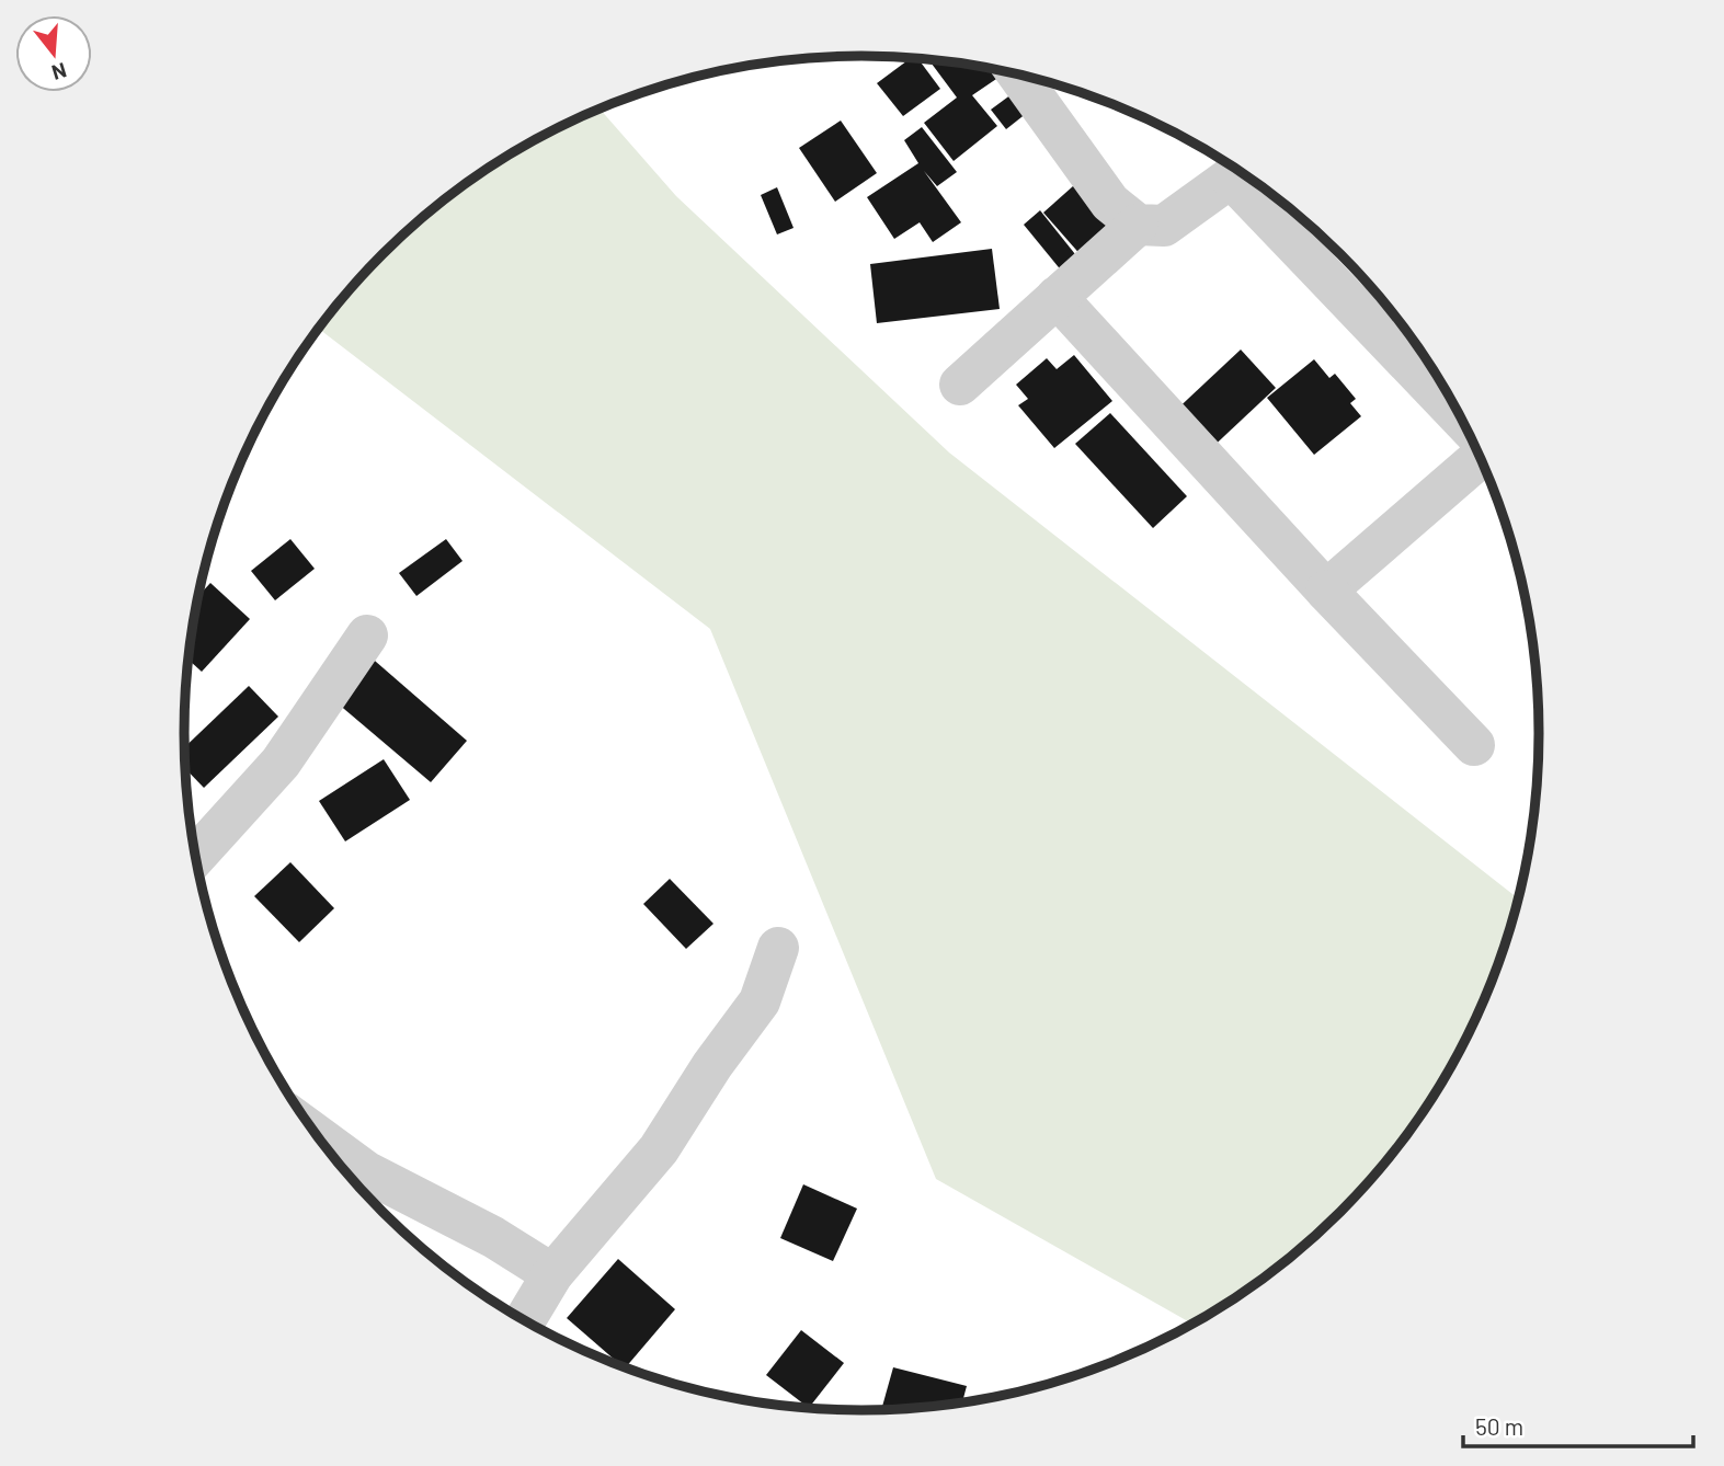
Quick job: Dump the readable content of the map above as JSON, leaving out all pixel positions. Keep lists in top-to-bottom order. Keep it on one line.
{"scale_bar":"50 m","north":"bottom"}
